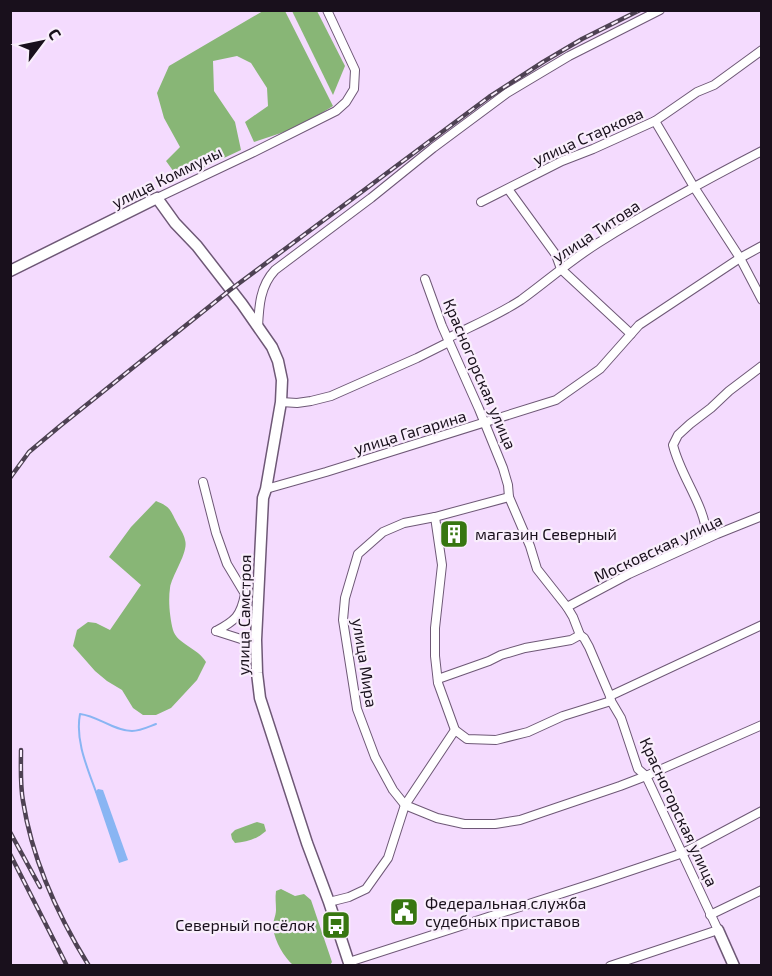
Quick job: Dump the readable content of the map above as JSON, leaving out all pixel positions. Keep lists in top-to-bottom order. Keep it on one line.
{"streets":{"street":["улица Старкова","улица Коммуны","улица Титова","Красногорская улица","улица Гагарина","Московская улица","улица Самстроя","улица Мира"]},"crossings":[["улица Коммуны","улица Самстроя"],["улица Титова","Красногорская улица"],["улица Титова","улица Самстроя"],["Красногорская улица","улица Гагарина"],["Красногорская улица","Московская улица"],["Красногорская улица","улица Мира"],["улица Гагарина","улица Самстроя"]],"places":{"building":["магазин Северный"],"public building":["Федеральная служба судебных приставов"],"bus stop":["Северный посёлок"]},"north":"top right"}
